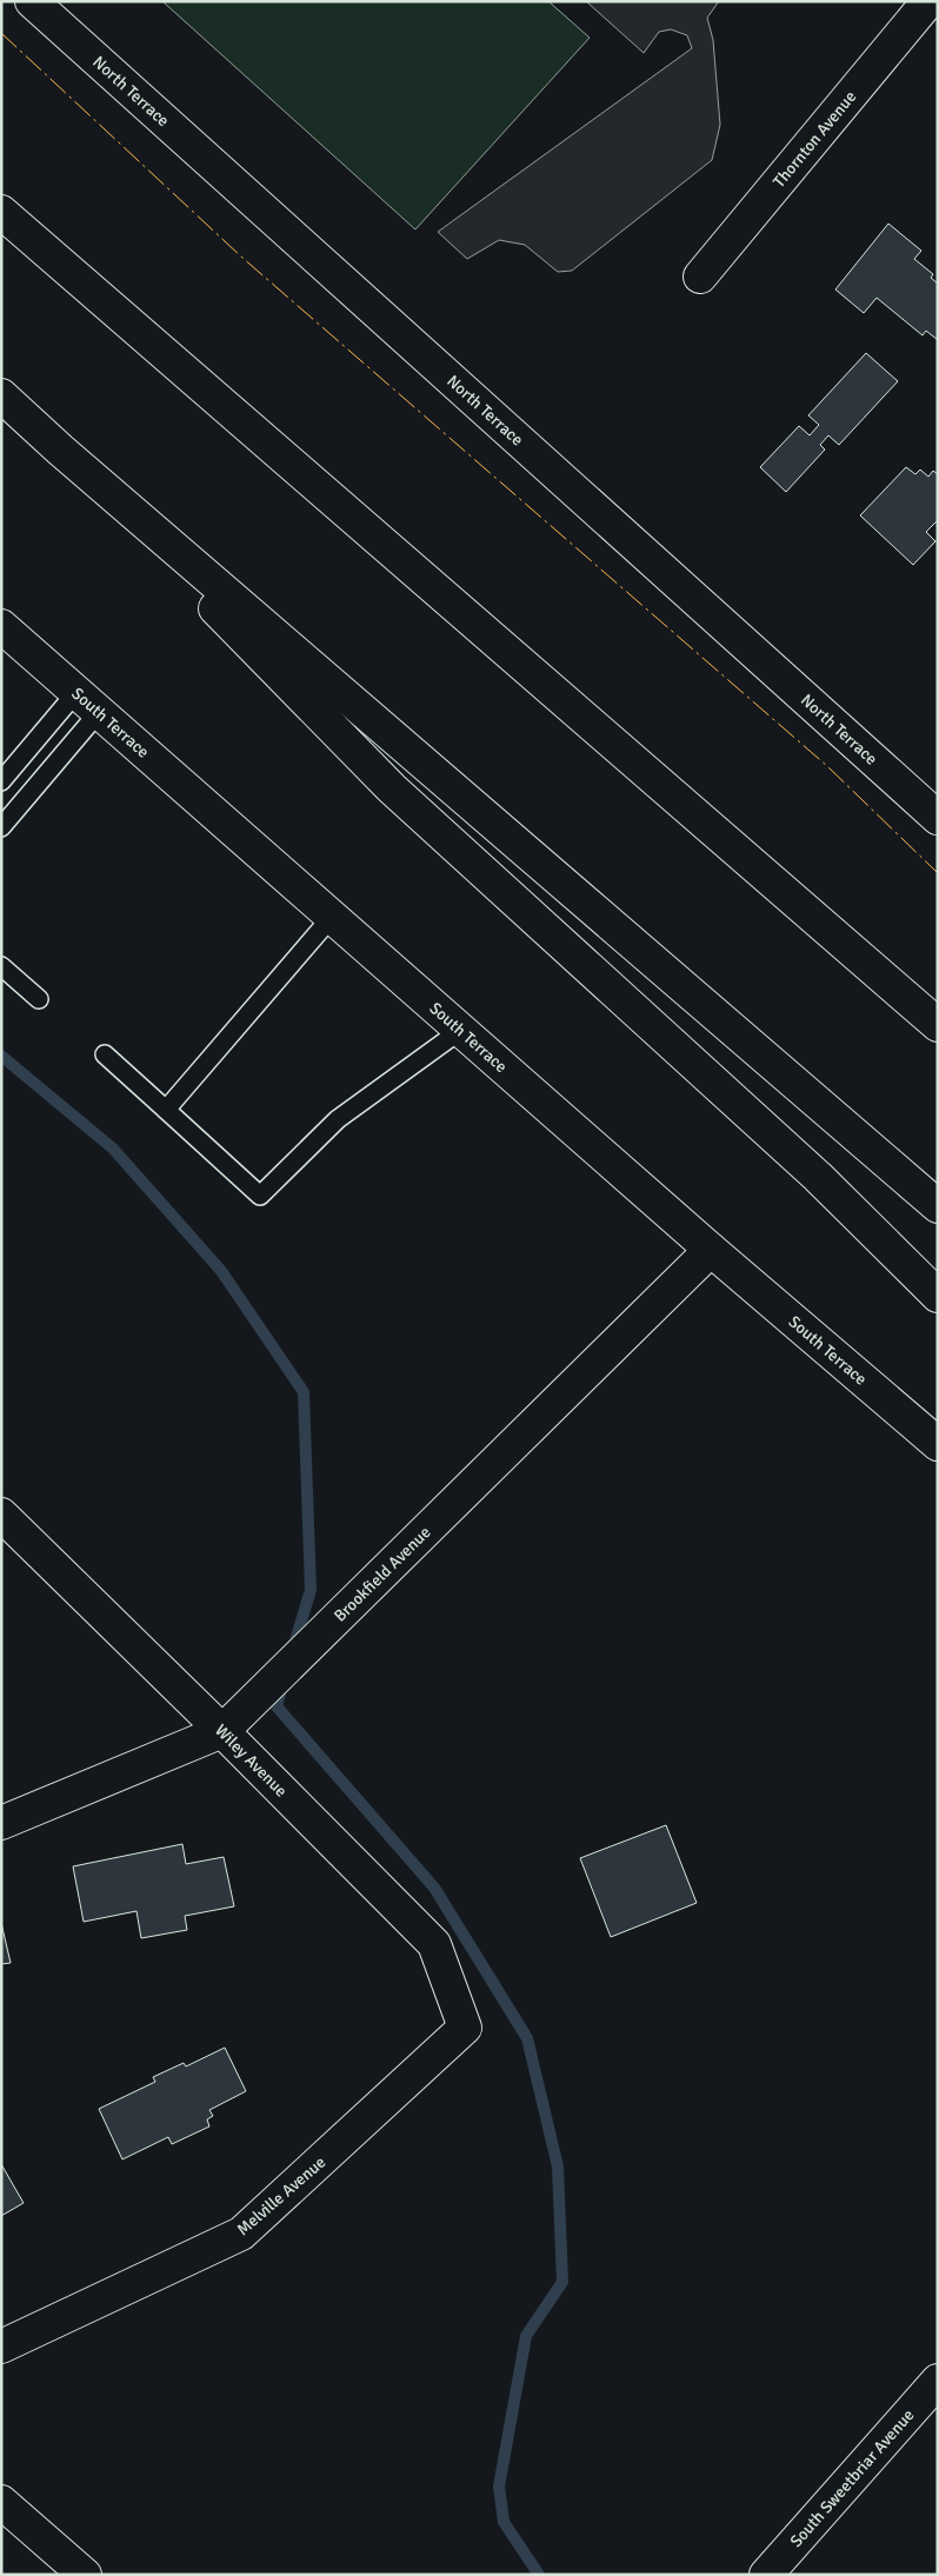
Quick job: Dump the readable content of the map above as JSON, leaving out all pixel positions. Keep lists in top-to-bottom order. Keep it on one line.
{"streets":{"main road":["North Terrace","Thornton Avenue","South Terrace","Brookfield Avenue","Wiley Avenue","Melville Avenue","South Sweetbriar Avenue"]},"crossings":[["South Terrace","Brookfield Avenue"],["Brookfield Avenue","Wiley Avenue"],["Wiley Avenue","Melville Avenue"]]}
